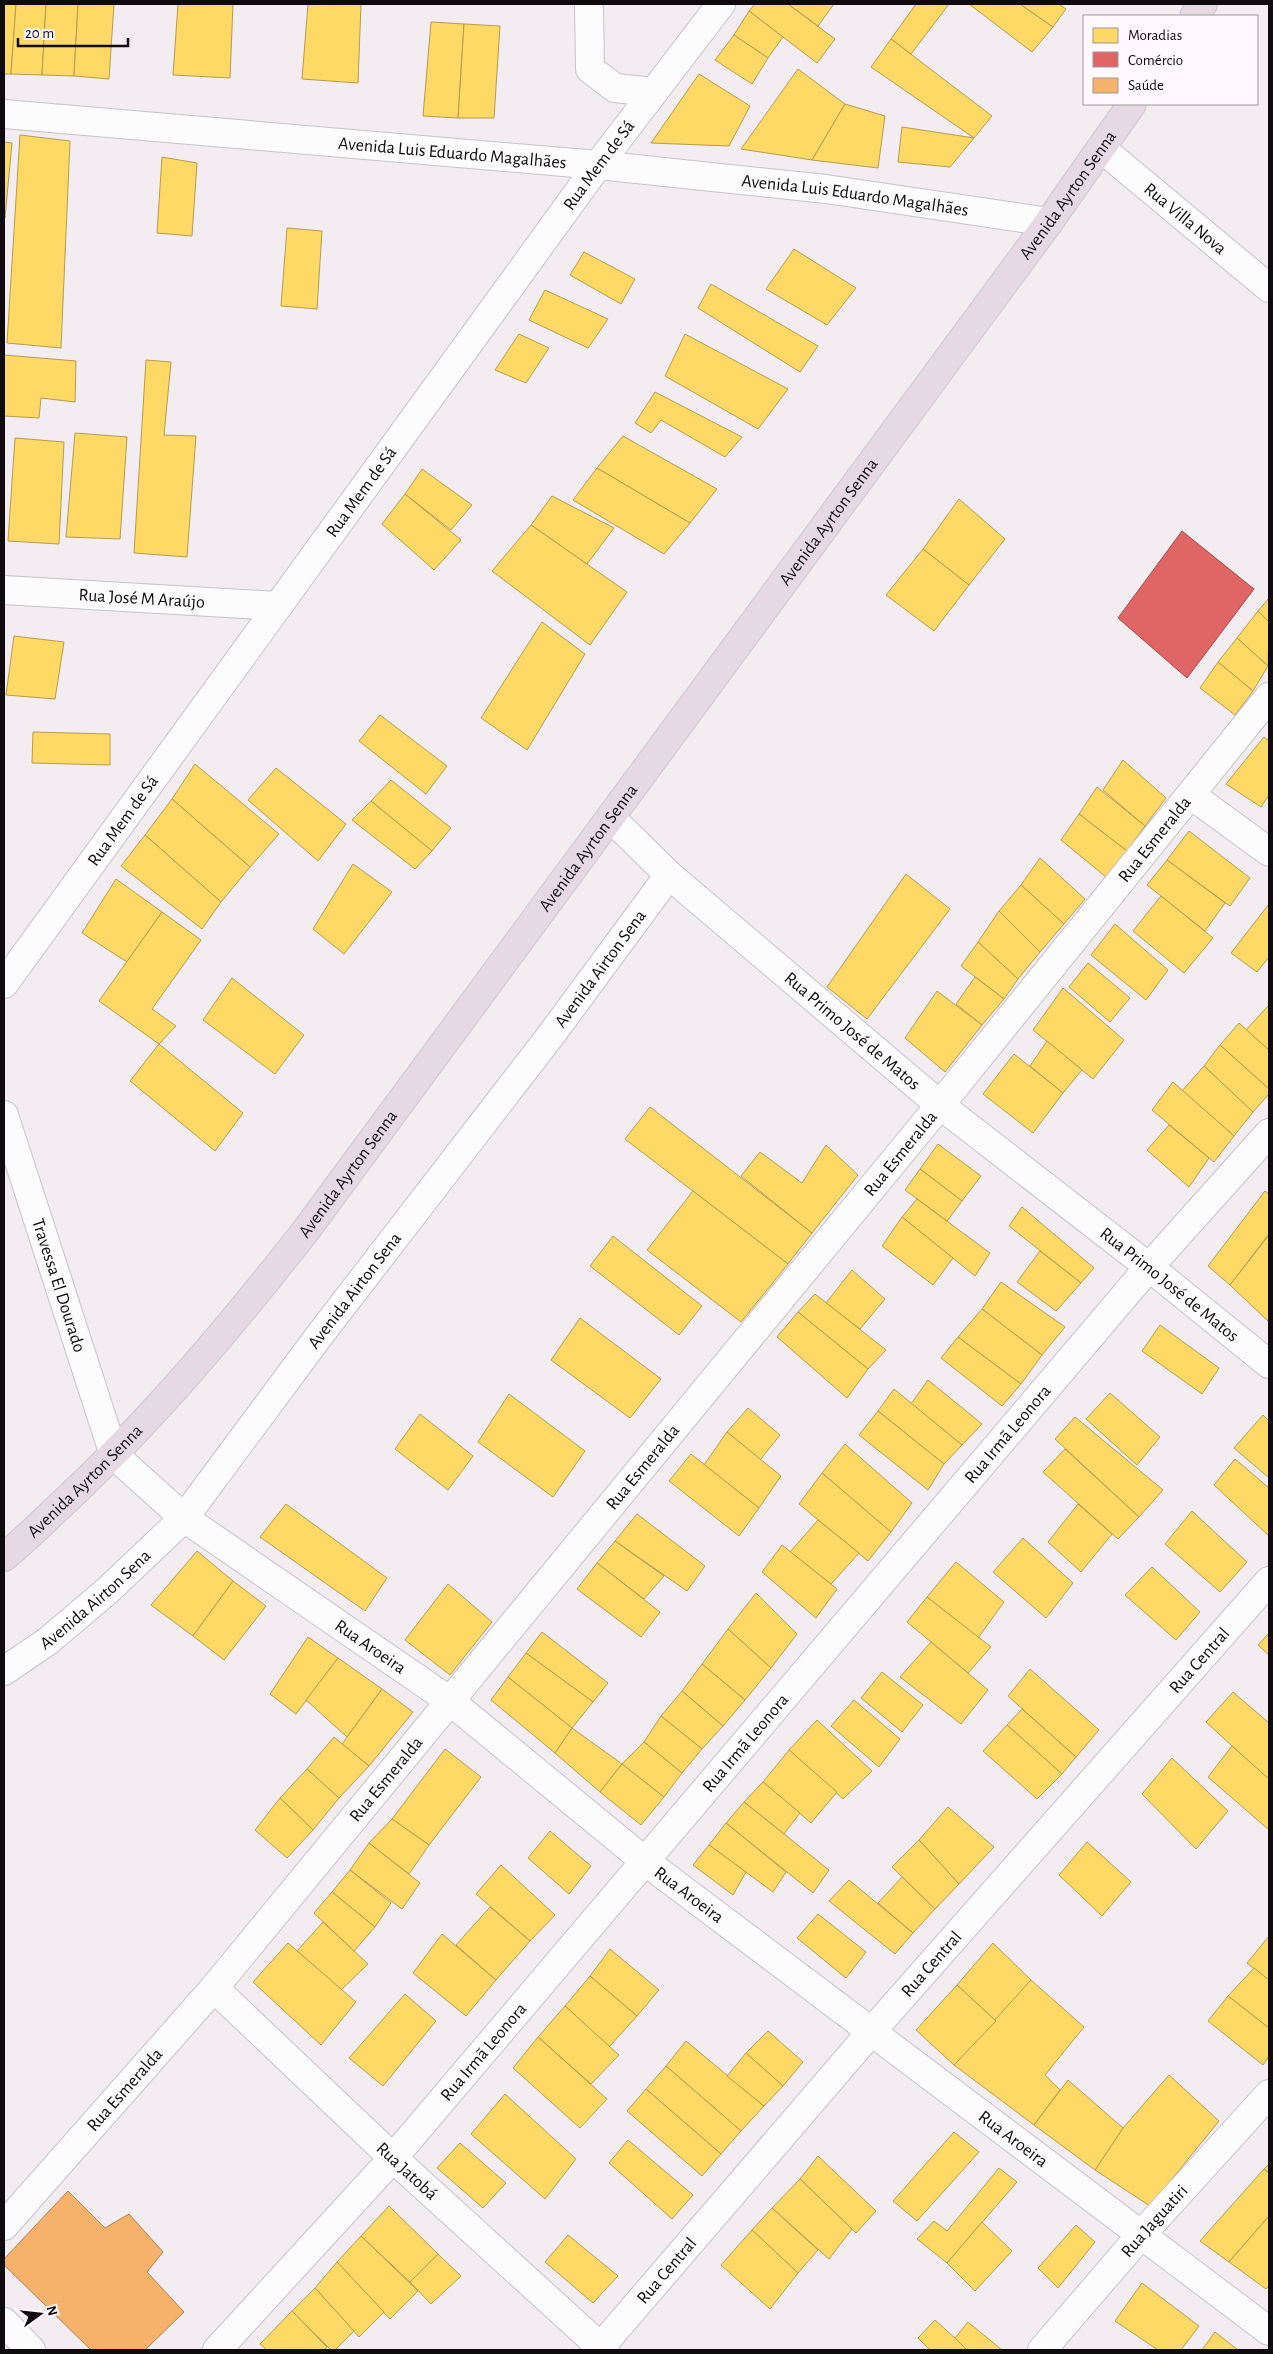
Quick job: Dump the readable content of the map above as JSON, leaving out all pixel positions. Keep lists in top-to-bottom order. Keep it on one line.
{"streets":{"highway":["Avenida Ayrton Senna"],"street":["Avenida Luis Eduardo Magalhães","Rua Mem de Sá","Rua Villa Nova","Rua José M Araújo","Rua Esmeralda","Avenida Airton Sena","Rua Primo José de Matos","Travessa El Dourado","Rua Irmã Leonora","Rua Aroeira","Rua Central","Rua Jatobá","Rua Jaguatiri"]},"crossings":[["Avenida Luis Eduardo Magalhães","Rua Mem de Sá"],["Avenida Luis Eduardo Magalhães","Avenida Ayrton Senna"],["Rua Mem de Sá","Rua José M Araújo"],["Avenida Ayrton Senna","Rua Villa Nova"],["Avenida Ayrton Senna","Rua Primo José de Matos"],["Avenida Ayrton Senna","Travessa El Dourado"],["Avenida Ayrton Senna","Rua Aroeira"],["Rua Esmeralda","Rua Primo José de Matos"],["Rua Esmeralda","Rua Aroeira"],["Rua Esmeralda","Rua Jatobá"],["Avenida Airton Sena","Rua Primo José de Matos"],["Avenida Airton Sena","Rua Aroeira"],["Rua Primo José de Matos","Rua Irmã Leonora"],["Travessa El Dourado","Rua Aroeira"],["Rua Irmã Leonora","Rua Aroeira"],["Rua Irmã Leonora","Rua Jatobá"],["Rua Aroeira","Rua Central"],["Rua Aroeira","Rua Jaguatiri"],["Rua Central","Rua Jatobá"]],"legend":["Moradias","Comércio","Saúde"],"scale_bar":"20 m","north":"right"}
